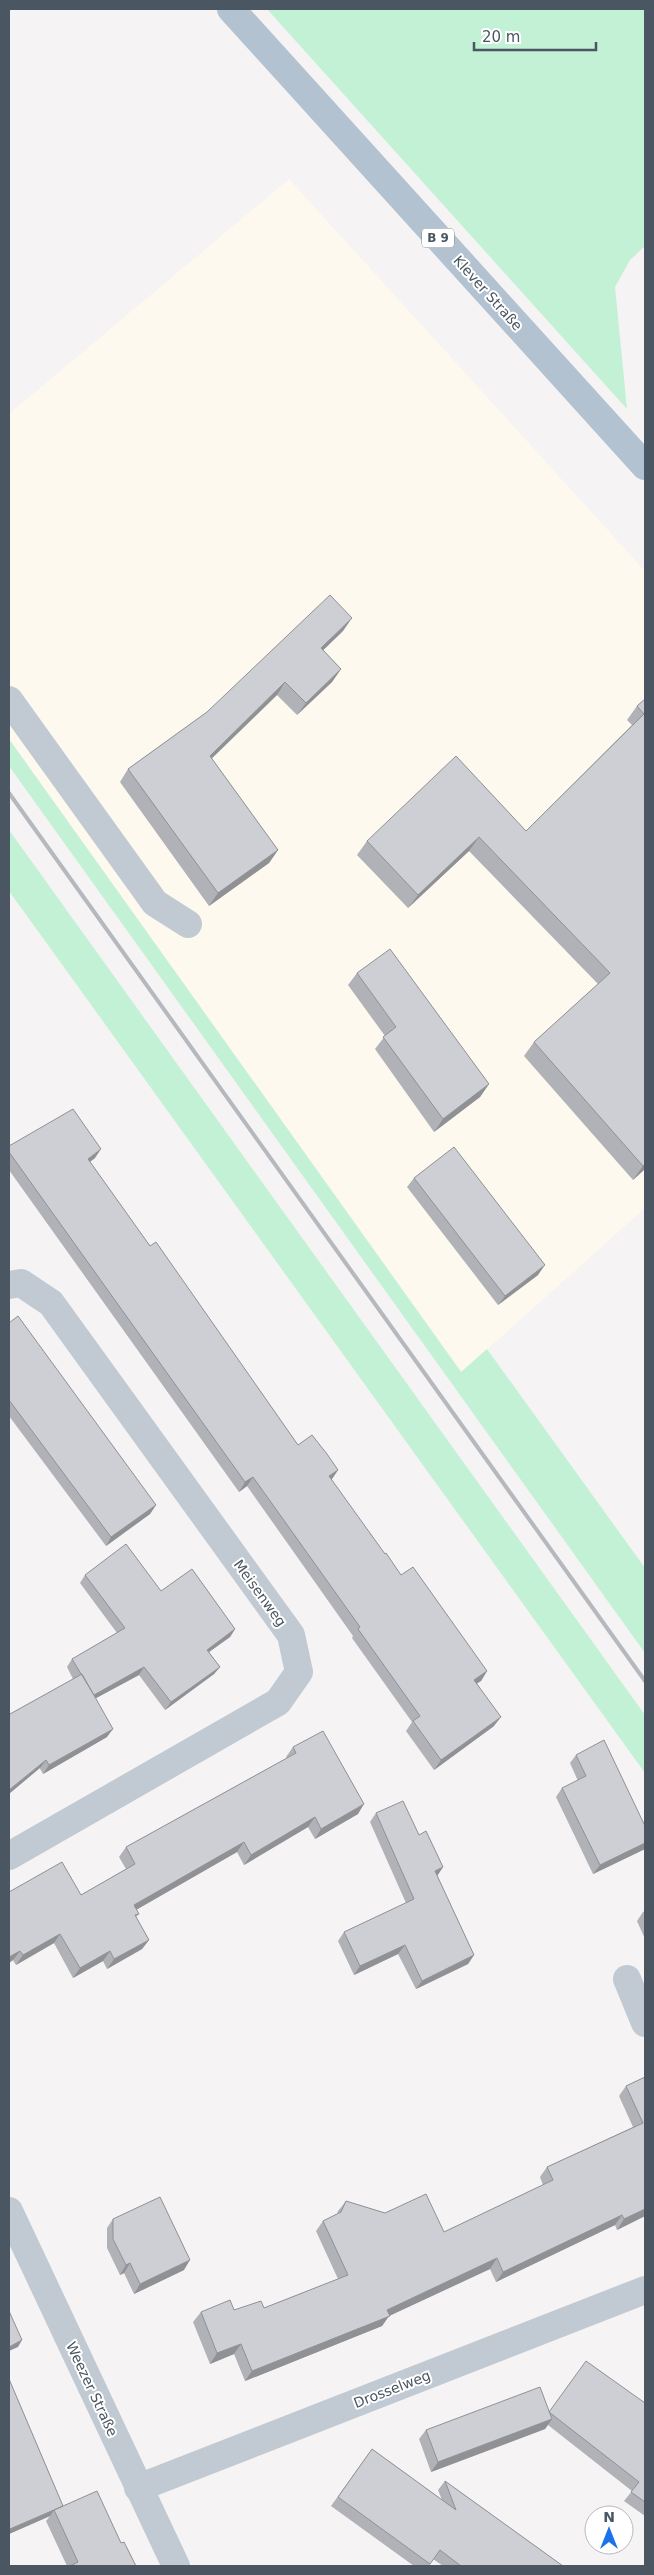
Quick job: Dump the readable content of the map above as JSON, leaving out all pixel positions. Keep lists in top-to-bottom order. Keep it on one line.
{"streets":{"main road":["B 9","Klever Straße"],"street":["Meisenweg","Weezer Straße","Drosselweg"]},"crossings":[["Weezer Straße","Drosselweg"]],"scale_bar":"20 m","north":"top"}
